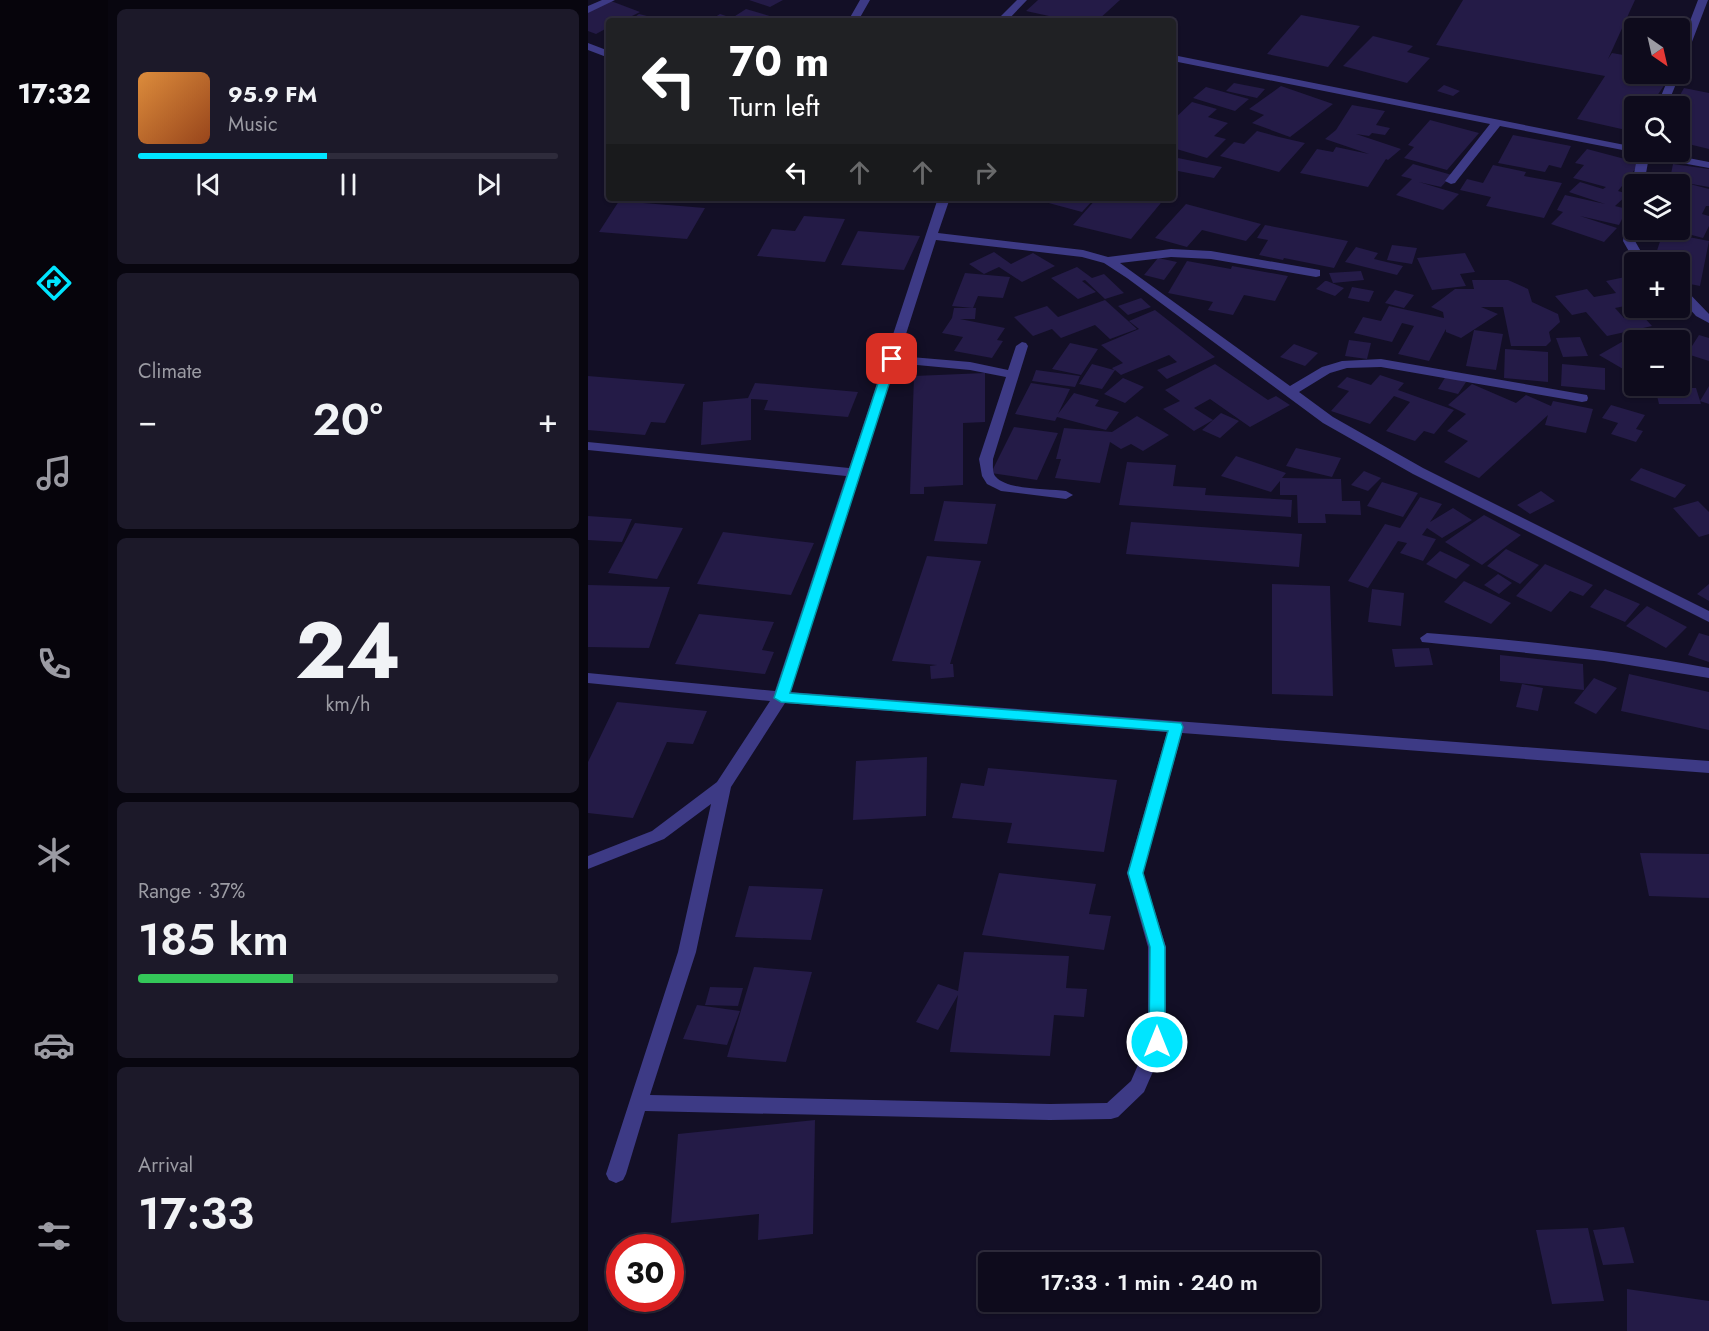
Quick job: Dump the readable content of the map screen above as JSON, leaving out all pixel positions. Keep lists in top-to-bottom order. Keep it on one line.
{"north":"bottom right","page":{"tabs":"17:32","map_buttons":["+","−"],"turn":["70 m","Turn left"],"song":["95.9 FM","Music"],"tile":["Climate",["24","km/h"],["Range · 37%","185 km"],["Arrival","17:33"]],"heat":["−","20°","+"],"limit":"30","trip":"17:33 · 1 min · 240 m"}}
